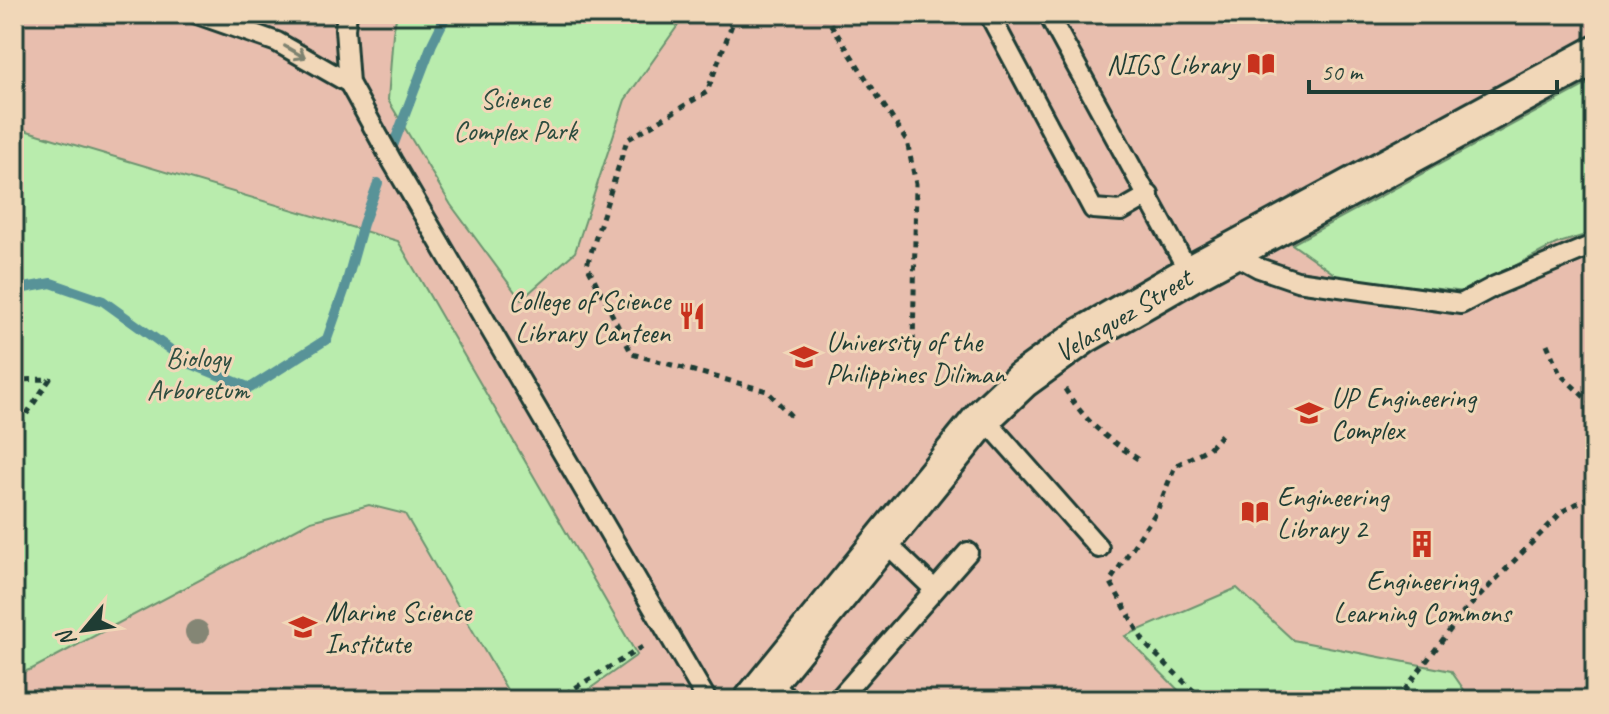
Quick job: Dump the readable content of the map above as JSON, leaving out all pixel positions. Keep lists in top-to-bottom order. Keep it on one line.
{"streets":{"street":["Velasquez Street"]},"parks":["Science Complex Park","Biology Arboretum"],"places":{"library":["NIGS Library","Engineering Library 2"],"restaurant":["College of Science Library Canteen"],"school or university":["University of the Philippines Diliman","UP Engineering Complex","Marine Science Institute"],"building":["Engineering Learning Commons"]},"scale_bar":"50 m","north":"bottom left"}
